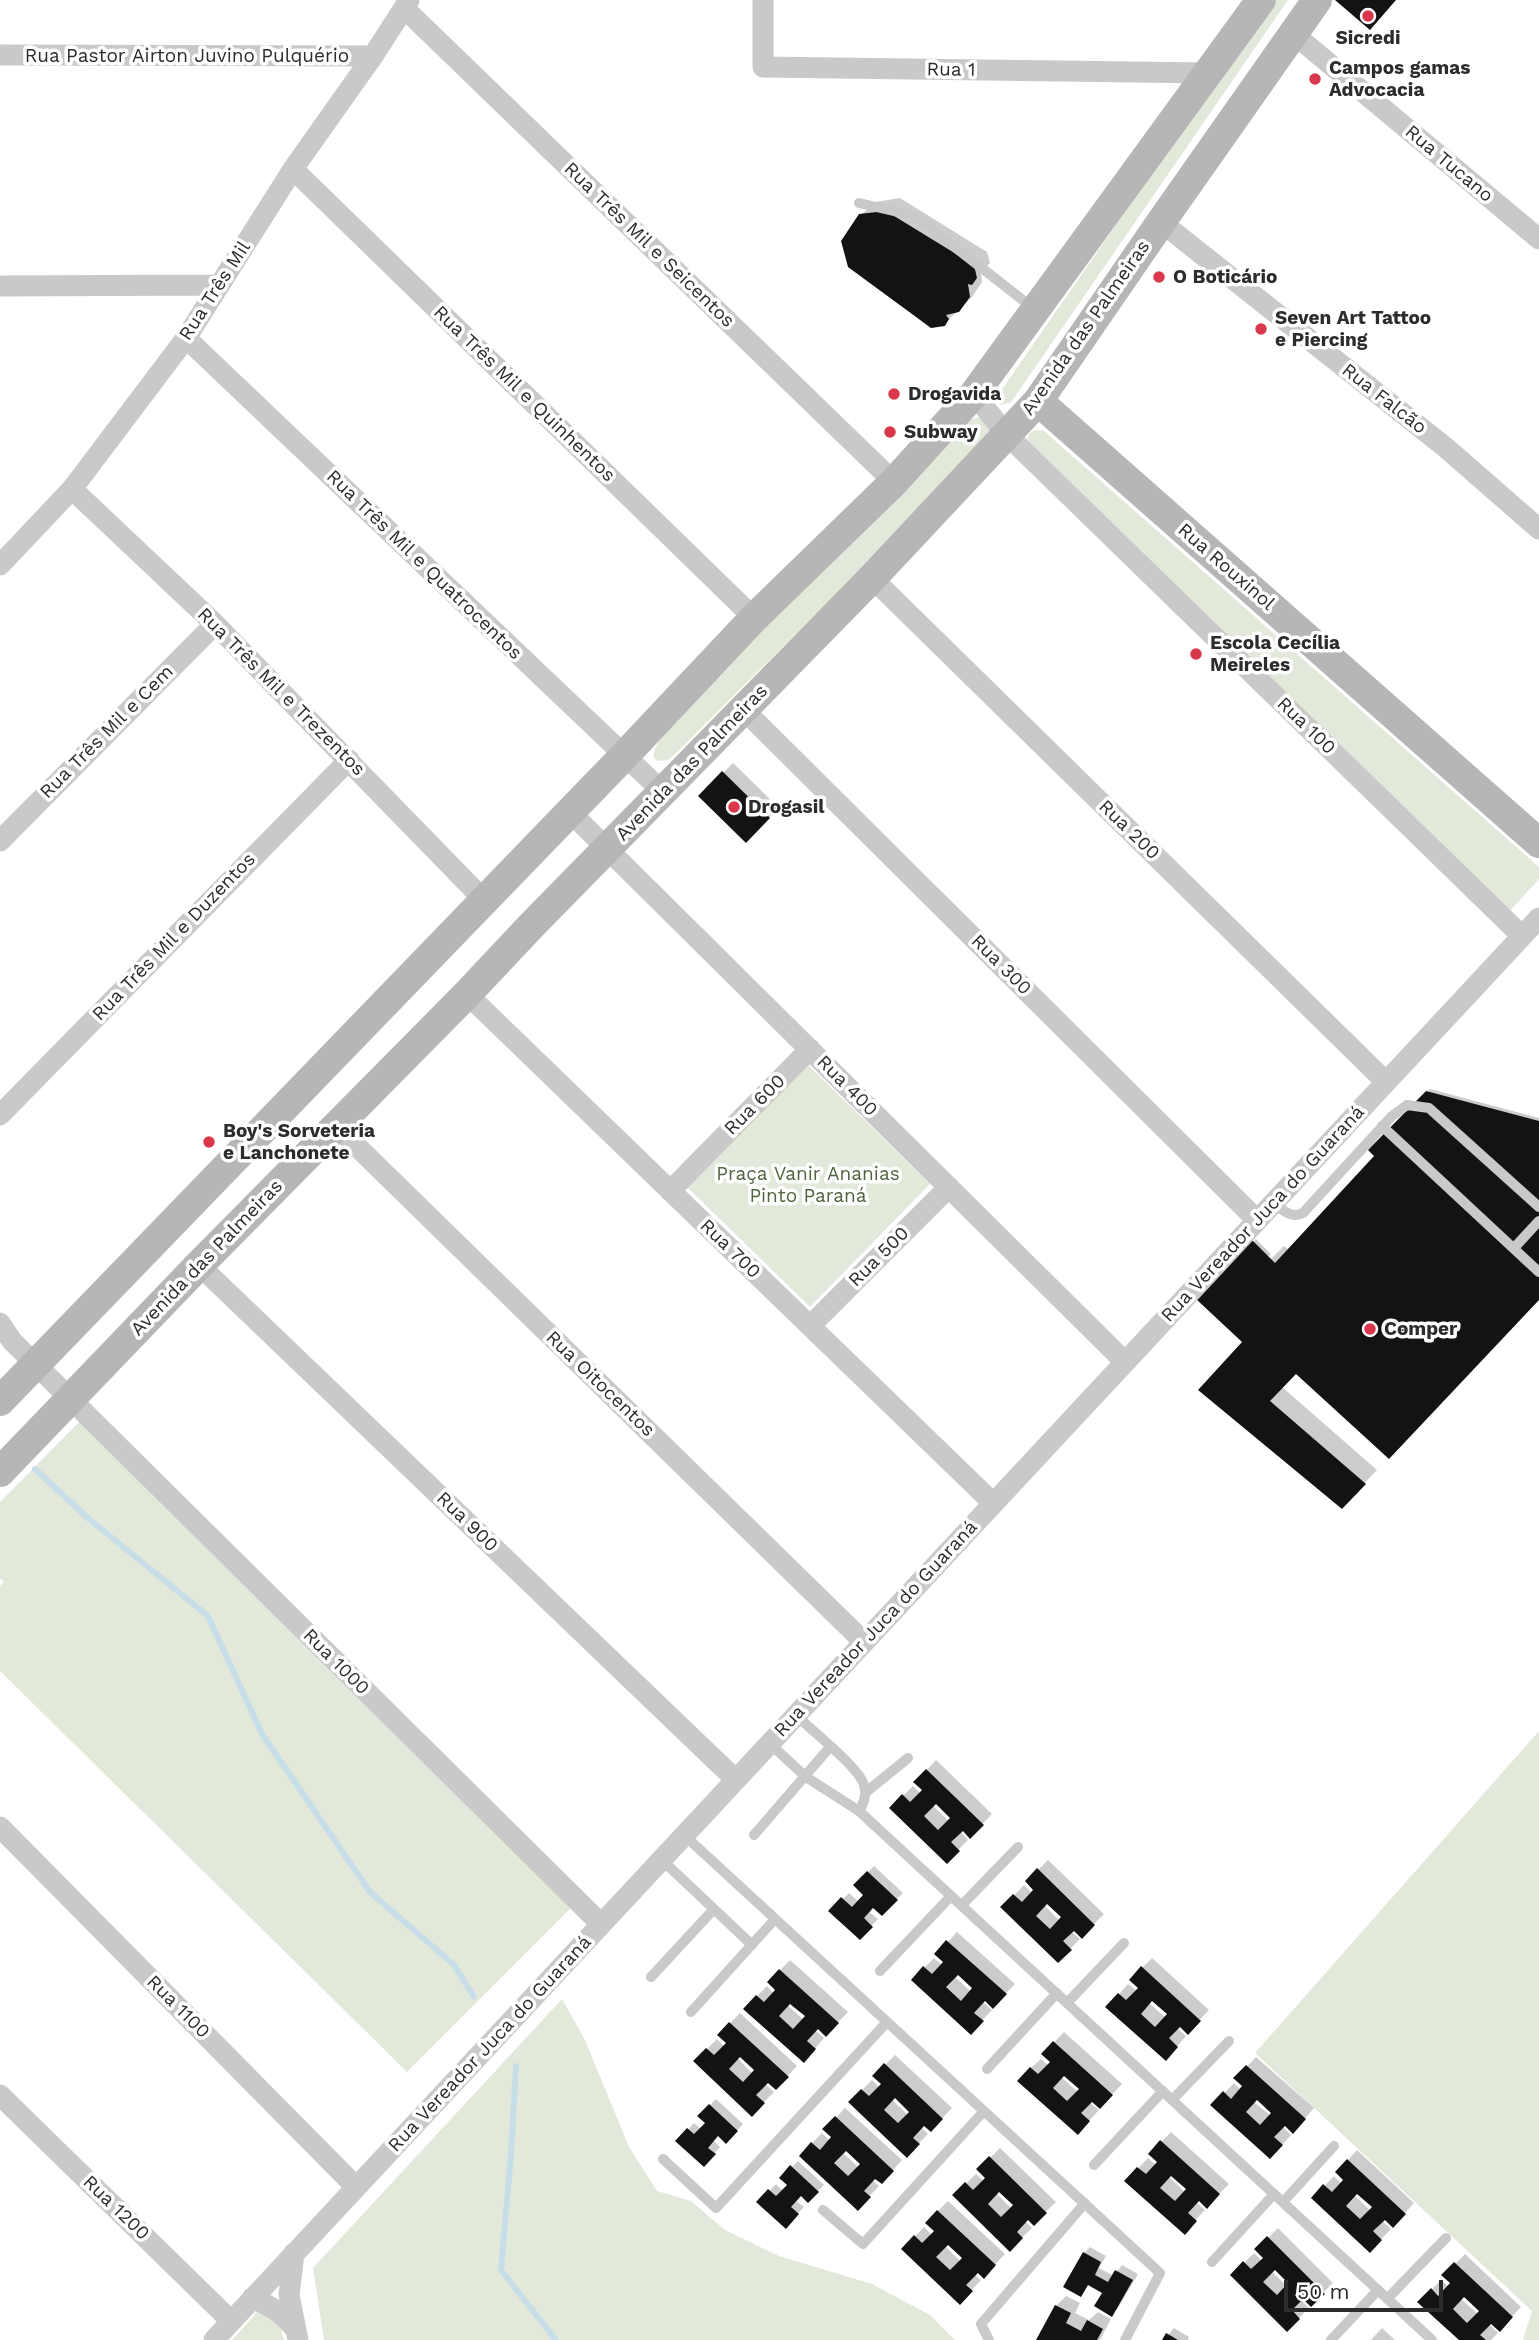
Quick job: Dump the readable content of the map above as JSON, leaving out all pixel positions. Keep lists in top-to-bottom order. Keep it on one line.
{"streets":{"street":["Rua Pastor Airton Juvino Pulquério","Rua 1","Rua Tucano","Rua Três Mil e Seicentos","Rua Três Mil","Avenida das Palmeiras","Rua Três Mil e Quinhentos","Rua Falcão","Rua Três Mil e Quatrocentos","Rua Rouxinol","Rua Três Mil e Trezentos","Rua 100","Rua Três Mil e Cem","Rua 200","Rua Três Mil e Duzentos","Rua 300","Rua 400","Rua 600","Rua Vereador Juca do Guaraná","Rua 700","Rua 500","Rua Oitocentos","Rua 900","Rua 1000","Rua 1100","Rua 1200"]},"crossings":[["Rua Pastor Airton Juvino Pulquério","Rua Três Mil"],["Rua Tucano","Avenida das Palmeiras"],["Rua Três Mil e Seicentos","Rua Três Mil"],["Rua Três Mil","Rua Três Mil e Quinhentos"],["Rua Três Mil","Rua Três Mil e Quatrocentos"],["Rua Três Mil","Rua Três Mil e Trezentos"],["Avenida das Palmeiras","Rua Falcão"],["Avenida das Palmeiras","Rua Três Mil e Quatrocentos"],["Avenida das Palmeiras","Rua Rouxinol"],["Avenida das Palmeiras","Rua 100"],["Avenida das Palmeiras","Rua 200"],["Avenida das Palmeiras","Rua 300"],["Avenida das Palmeiras","Rua 400"],["Avenida das Palmeiras","Rua 700"],["Avenida das Palmeiras","Rua Oitocentos"],["Avenida das Palmeiras","Rua 900"],["Avenida das Palmeiras","Rua 1000"],["Rua Três Mil e Trezentos","Rua Três Mil e Cem"],["Rua Três Mil e Trezentos","Rua Três Mil e Duzentos"],["Rua 100","Rua Vereador Juca do Guaraná"],["Rua 200","Rua Vereador Juca do Guaraná"],["Rua 300","Rua Vereador Juca do Guaraná"],["Rua 400","Rua 600"],["Rua 400","Rua Vereador Juca do Guaraná"],["Rua 400","Rua 500"],["Rua 600","Rua 700"],["Rua Vereador Juca do Guaraná","Rua 700"],["Rua Vereador Juca do Guaraná","Rua Oitocentos"],["Rua Vereador Juca do Guaraná","Rua 900"],["Rua Vereador Juca do Guaraná","Rua 1000"],["Rua Vereador Juca do Guaraná","Rua 1100"],["Rua Vereador Juca do Guaraná","Rua 1200"],["Rua 700","Rua 500"]],"parks":["Praça Vanir Ananias Pinto Paraná"],"places":["Sicredi","Campos gamas Advocacia","O Boticário","Seven Art Tattoo e Piercing","Drogavida","Subway","Escola Cecília Meireles","Drogasil","Boy's Sorveteria e Lanchonete","Comper"],"scale_bar":"50 m"}
